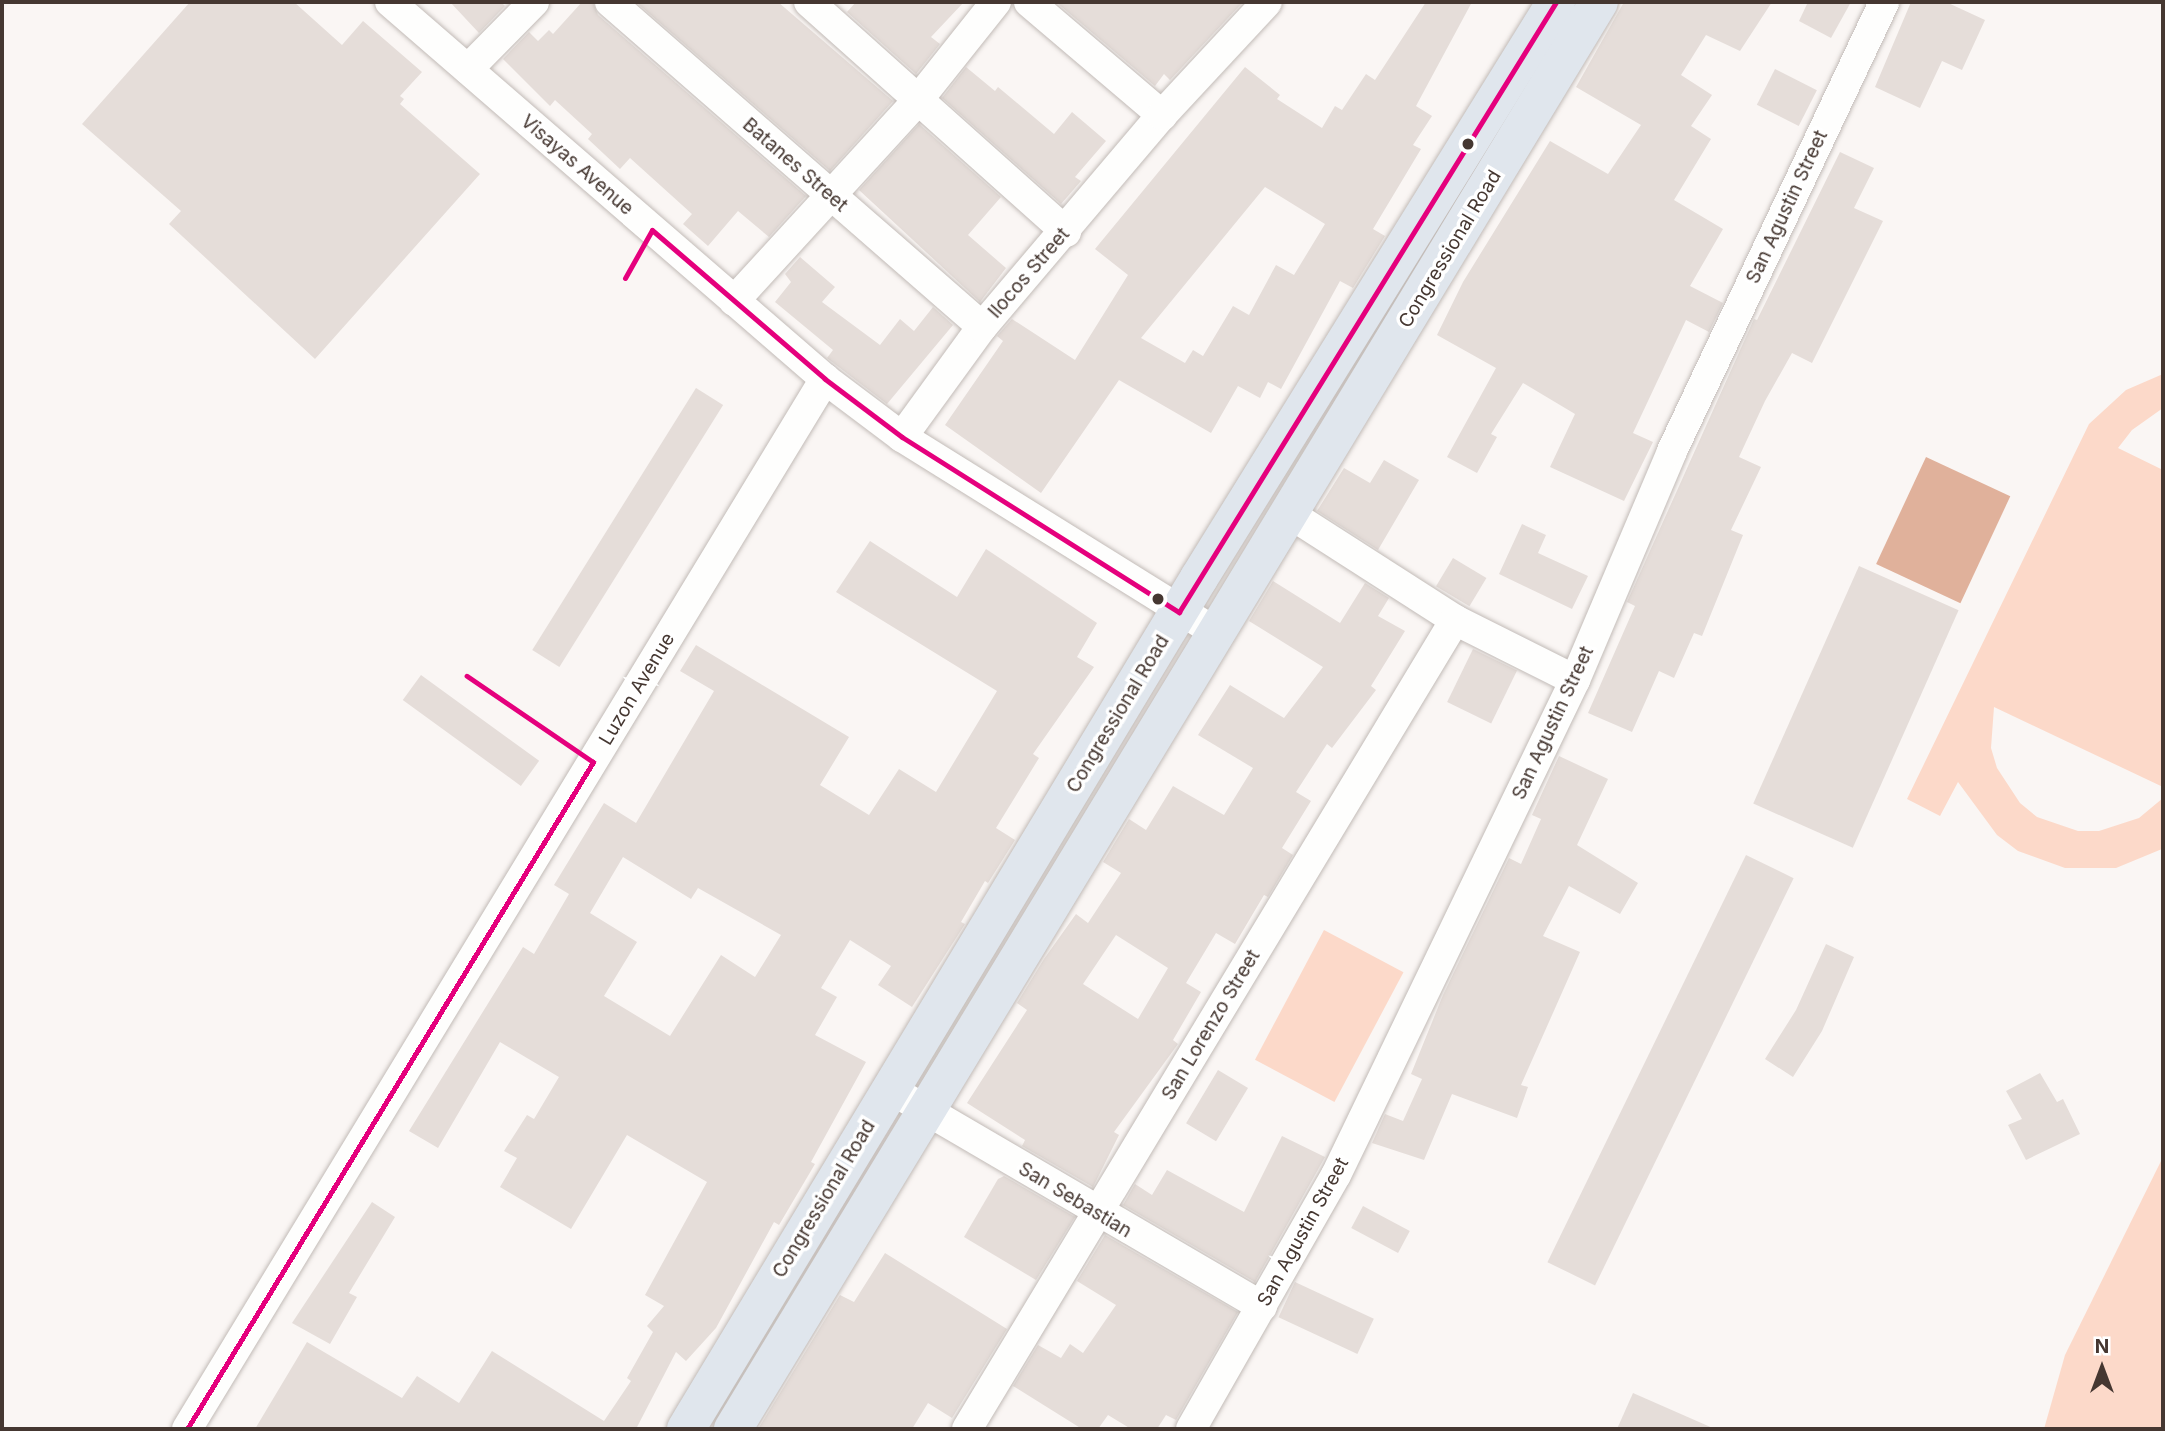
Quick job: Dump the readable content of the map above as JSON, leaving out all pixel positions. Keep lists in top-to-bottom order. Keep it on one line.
{"streets":{"main road":["Congressional Road"],"street":["Visayas Avenue","Batanes Street","San Agustin Street","Ilocos Street","Luzon Avenue","San Lorenzo Street","San Sebastian"]},"crossings":[["Visayas Avenue","Congressional Road"],["Visayas Avenue","Ilocos Street"],["Visayas Avenue","Luzon Avenue"],["Batanes Street","Ilocos Street"],["San Agustin Street","San Sebastian"],["Congressional Road","San Sebastian"],["San Lorenzo Street","San Sebastian"]],"north":"top"}
